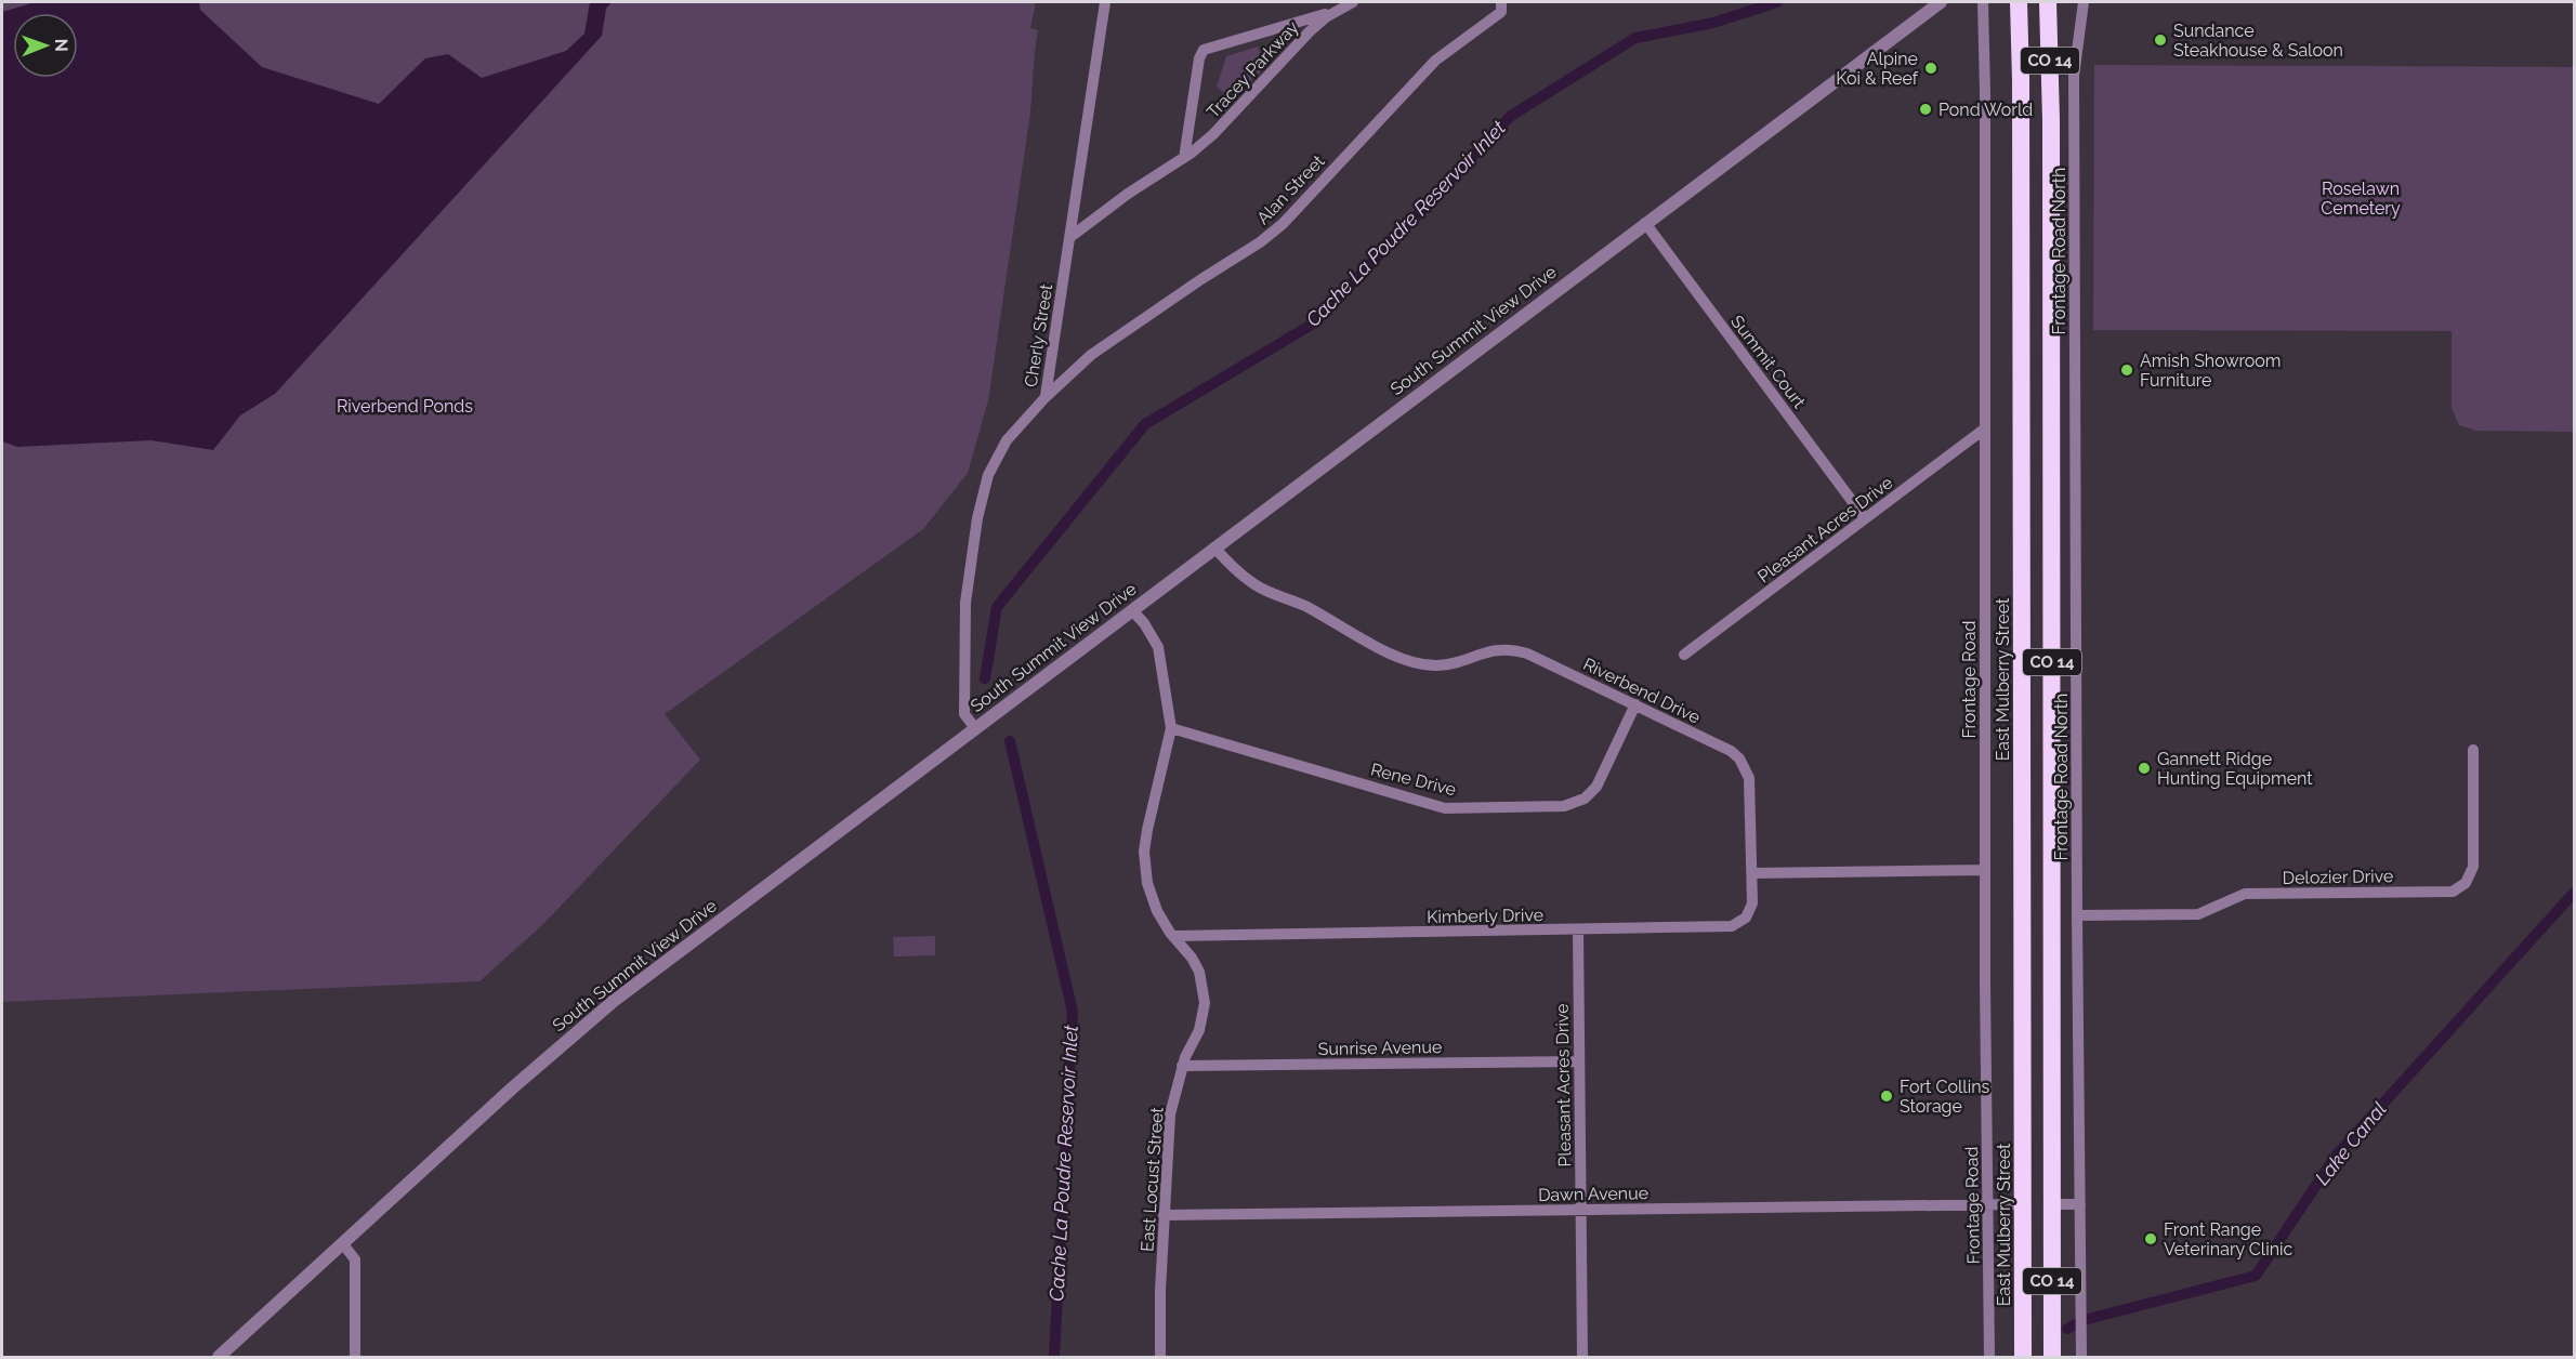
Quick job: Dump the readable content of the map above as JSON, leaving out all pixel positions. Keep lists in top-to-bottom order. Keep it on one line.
{"streets":{"highway":["CO 14","East Mulberry Street"],"street":["Tracey Parkway","Alan Street","Frontage Road North","South Summit View Drive","Cherly Street","Summit Court","Pleasant Acres Drive","Frontage Road","Riverbend Drive","Rene Drive","Delozier Drive","Kimberly Drive","Sunrise Avenue","East Locust Street","Dawn Avenue"]},"crossings":[["Tracey Parkway","Cherly Street"],["Alan Street","Cherly Street"],["Frontage Road North","Delozier Drive"],["South Summit View Drive","Cherly Street"],["South Summit View Drive","Summit Court"],["South Summit View Drive","Riverbend Drive"],["South Summit View Drive","East Locust Street"],["Summit Court","Pleasant Acres Drive"],["Pleasant Acres Drive","Frontage Road"],["Pleasant Acres Drive","Kimberly Drive"],["Pleasant Acres Drive","Sunrise Avenue"],["Pleasant Acres Drive","Dawn Avenue"],["Frontage Road","Dawn Avenue"],["East Mulberry Street","Dawn Avenue"],["Riverbend Drive","Rene Drive"],["Riverbend Drive","Kimberly Drive"],["Rene Drive","East Locust Street"],["Kimberly Drive","East Locust Street"],["Sunrise Avenue","East Locust Street"],["East Locust Street","Dawn Avenue"]],"water":["Cache La Poudre Reservoir Inlet","Lake Canal"],"parks":["Roselawn Cemetery","Riverbend Ponds"],"places":["Sundance Steakhouse & Saloon","Alpine Koi & Reef","Pond World","Amish Showroom Furniture","Gannett Ridge Hunting Equipment","Fort Collins Storage","Front Range Veterinary Clinic"],"north":"right"}
